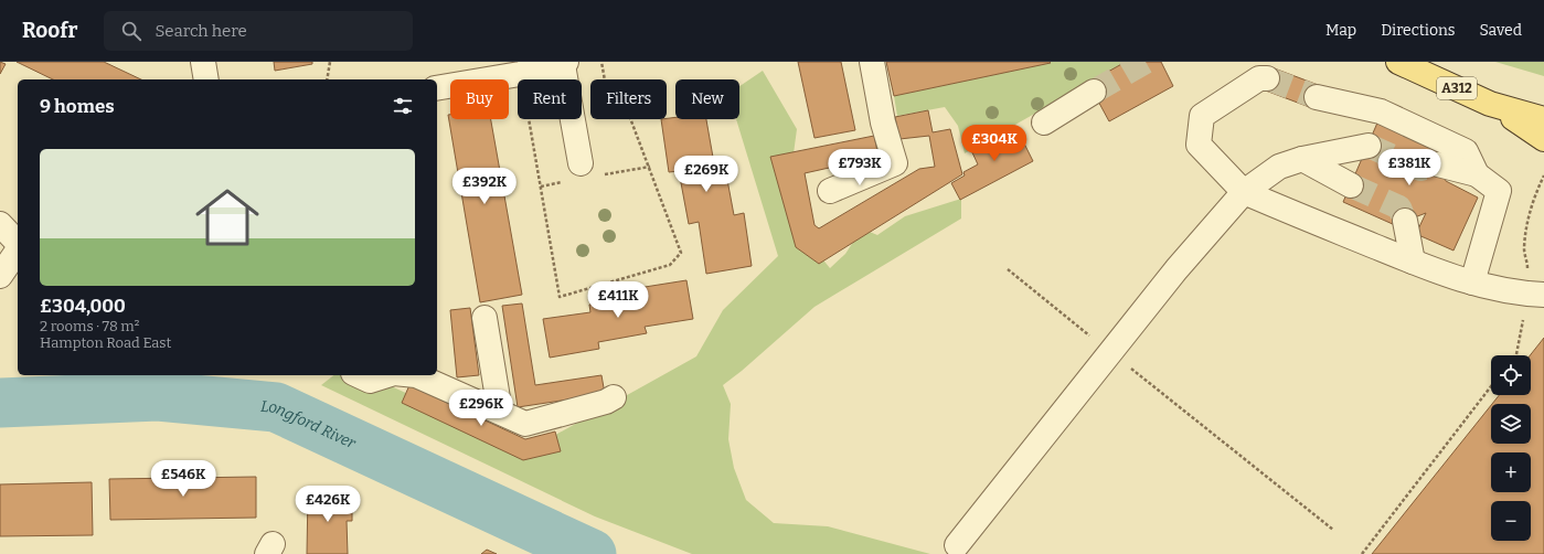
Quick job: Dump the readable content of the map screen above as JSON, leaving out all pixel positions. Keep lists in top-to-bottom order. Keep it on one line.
{"streets":{"main road":["A312"]},"water":["Longford River"],"page":{"header":"Roofr","search":"Search here","nav":["Map","Directions","Saved"],"chip":["Buy","Rent","Filters","New"],"heading":"9 homes","price":["£304K","£793K","£381K","£269K","£392K","£411K","£296K","£546K","£426K"],"list":[{"name":"£304,000","note":"2 rooms · 78 m² · Hampton Road East"}],"map_buttons":["+","−"]}}
